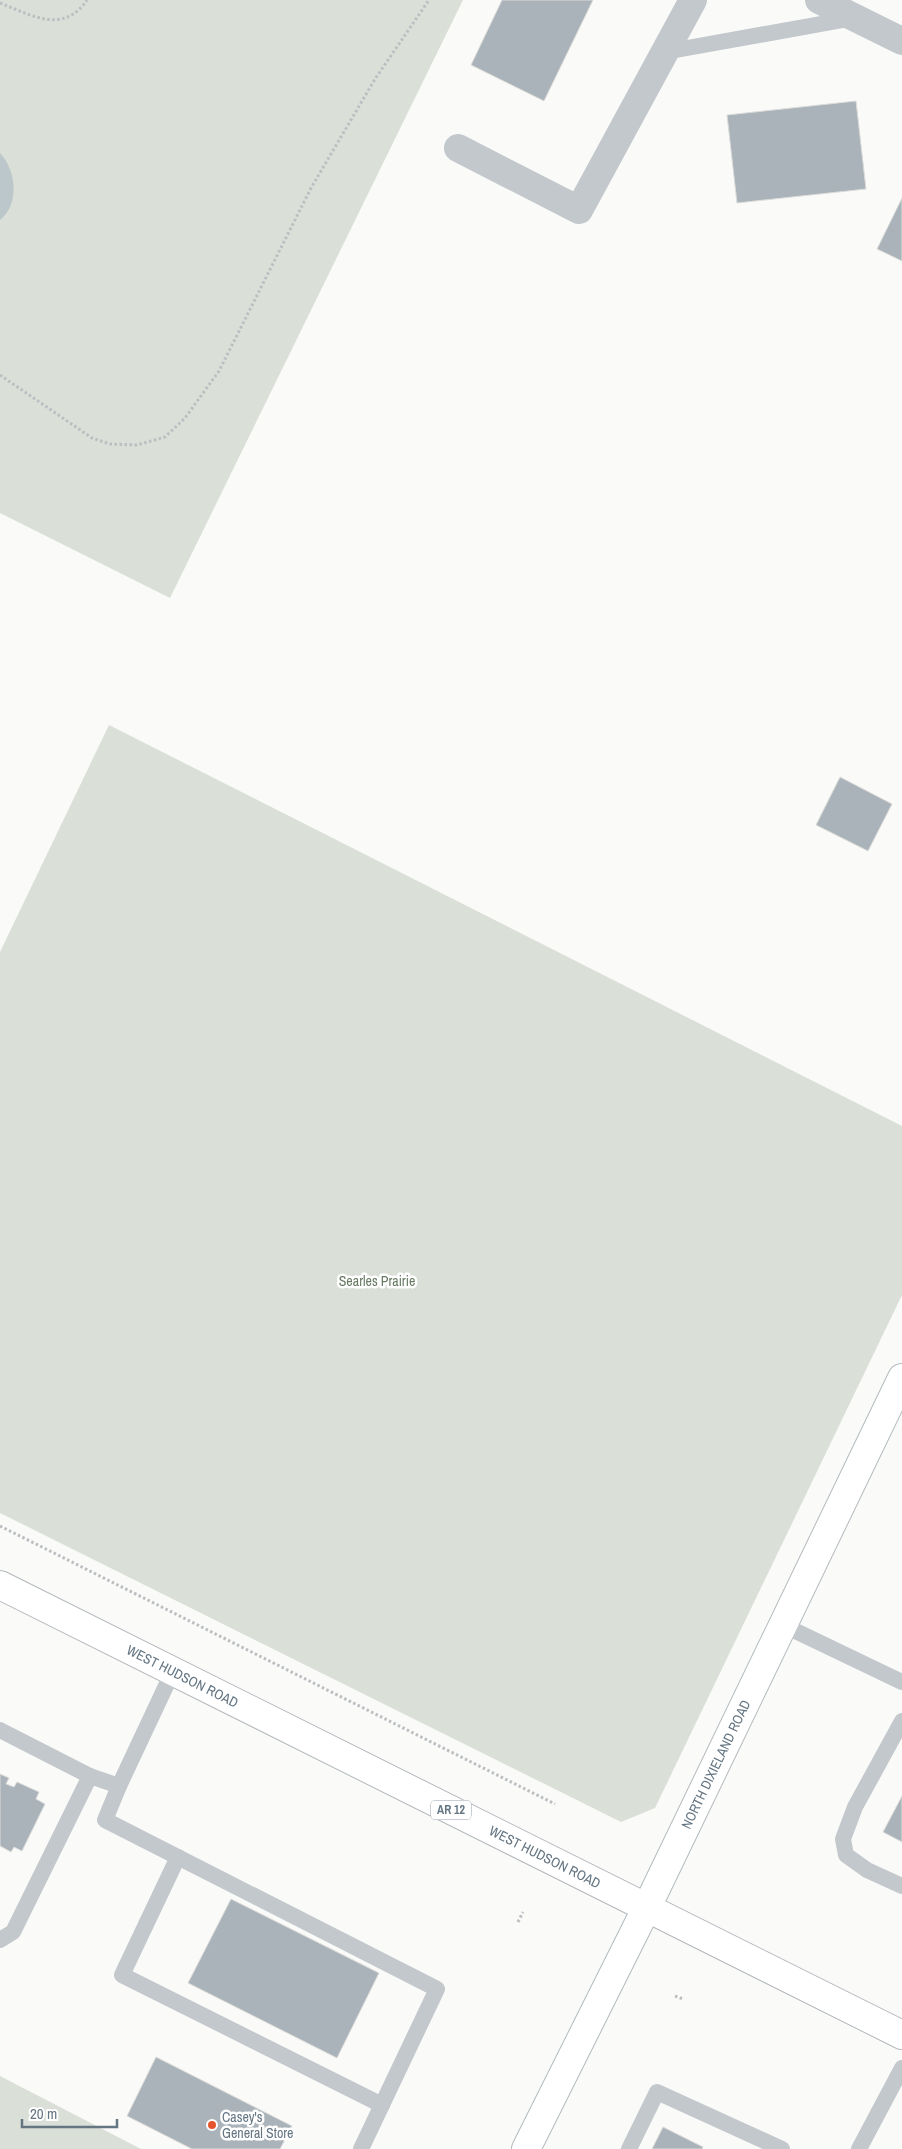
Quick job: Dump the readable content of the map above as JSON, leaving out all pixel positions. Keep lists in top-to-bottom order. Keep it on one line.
{"streets":{"main road":["WEST HUDSON ROAD","NORTH DIXIELAND ROAD","AR 12"]},"crossings":[["WEST HUDSON ROAD","NORTH DIXIELAND ROAD"]],"parks":["Searles Prairie"],"places":["Casey's General Store"],"scale_bar":"20 m"}
